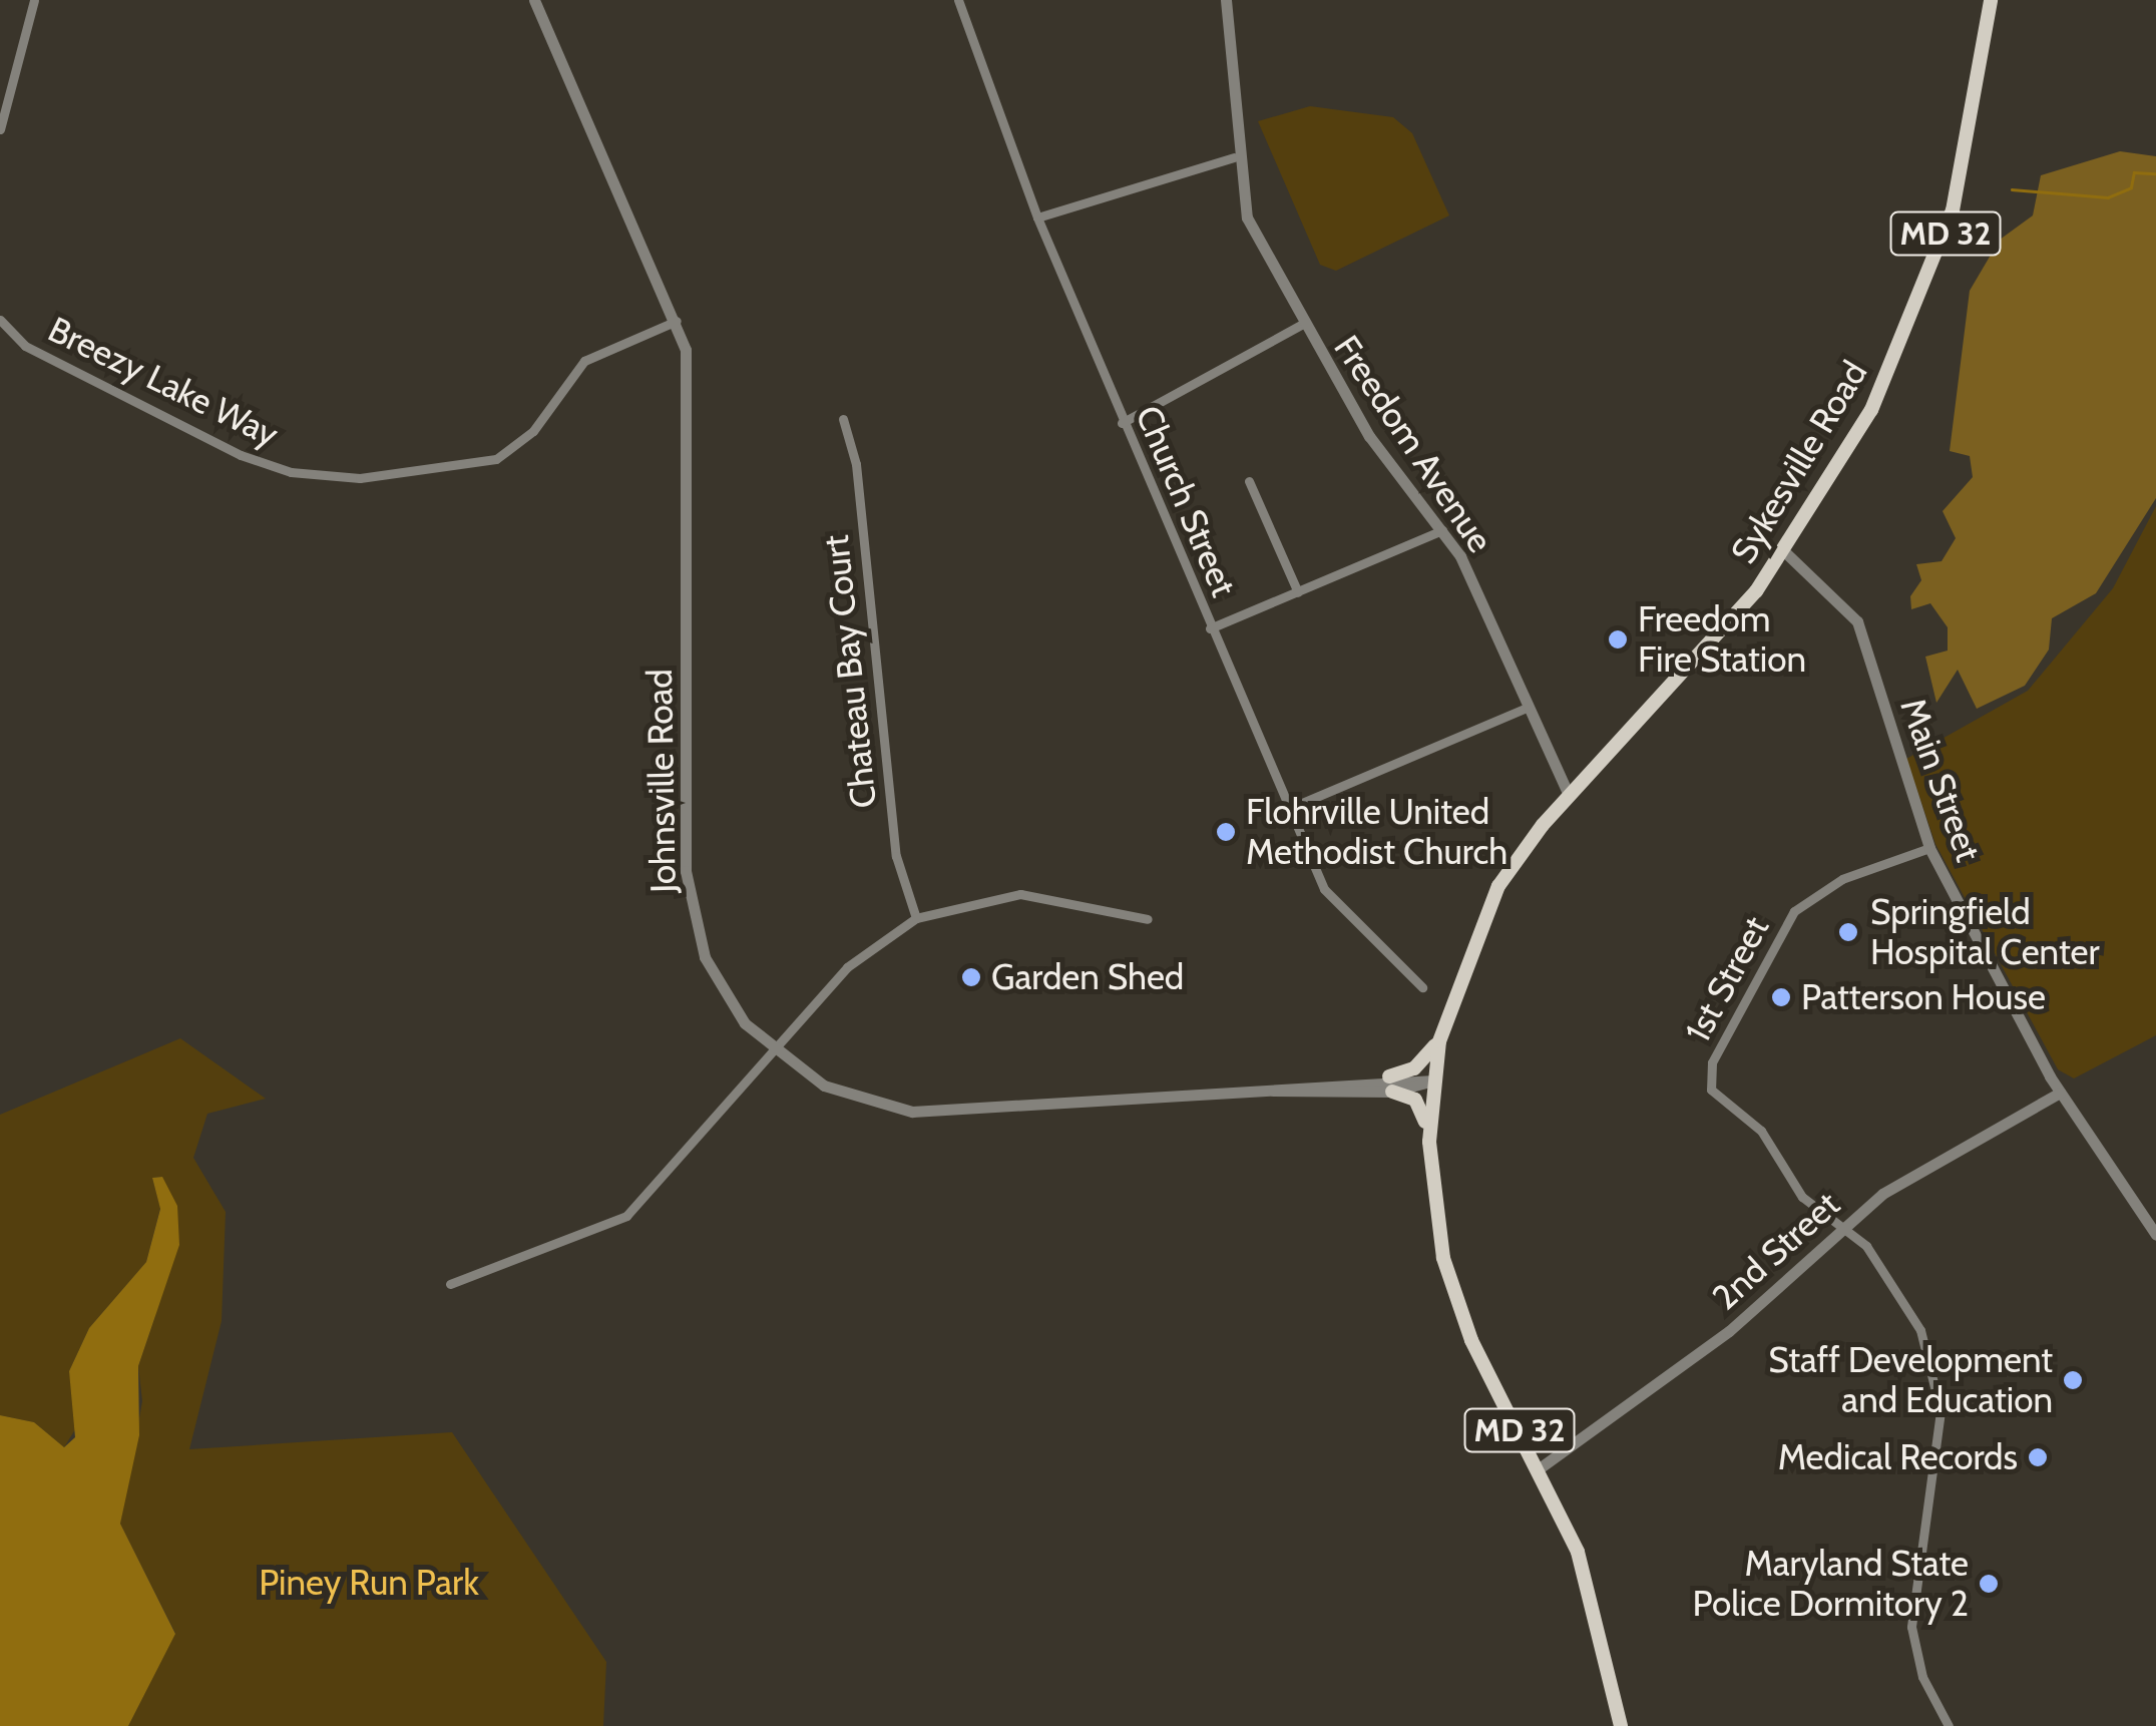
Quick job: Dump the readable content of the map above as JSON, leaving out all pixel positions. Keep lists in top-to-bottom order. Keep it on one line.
{"streets":{"main road":["MD 32","Sykesville Road"],"street":["Breezy Lake Way","Freedom Avenue","Church Street","Chateau Bay Court","Main Street","Johnsville Road","1st Street","2nd Street"]},"crossings":[["Breezy Lake Way","Johnsville Road"],["Freedom Avenue","Sykesville Road"],["Sykesville Road","Main Street"],["Sykesville Road","Johnsville Road"],["Sykesville Road","2nd Street"],["Main Street","1st Street"],["Main Street","2nd Street"],["1st Street","2nd Street"]],"parks":["Piney Run Park"],"places":["Freedom Fire Station","Flohrville United Methodist Church","Springfield Hospital Center","Garden Shed","Patterson House","Staff Development and Education","Medical Records","Maryland State Police Dormitory 2"]}
